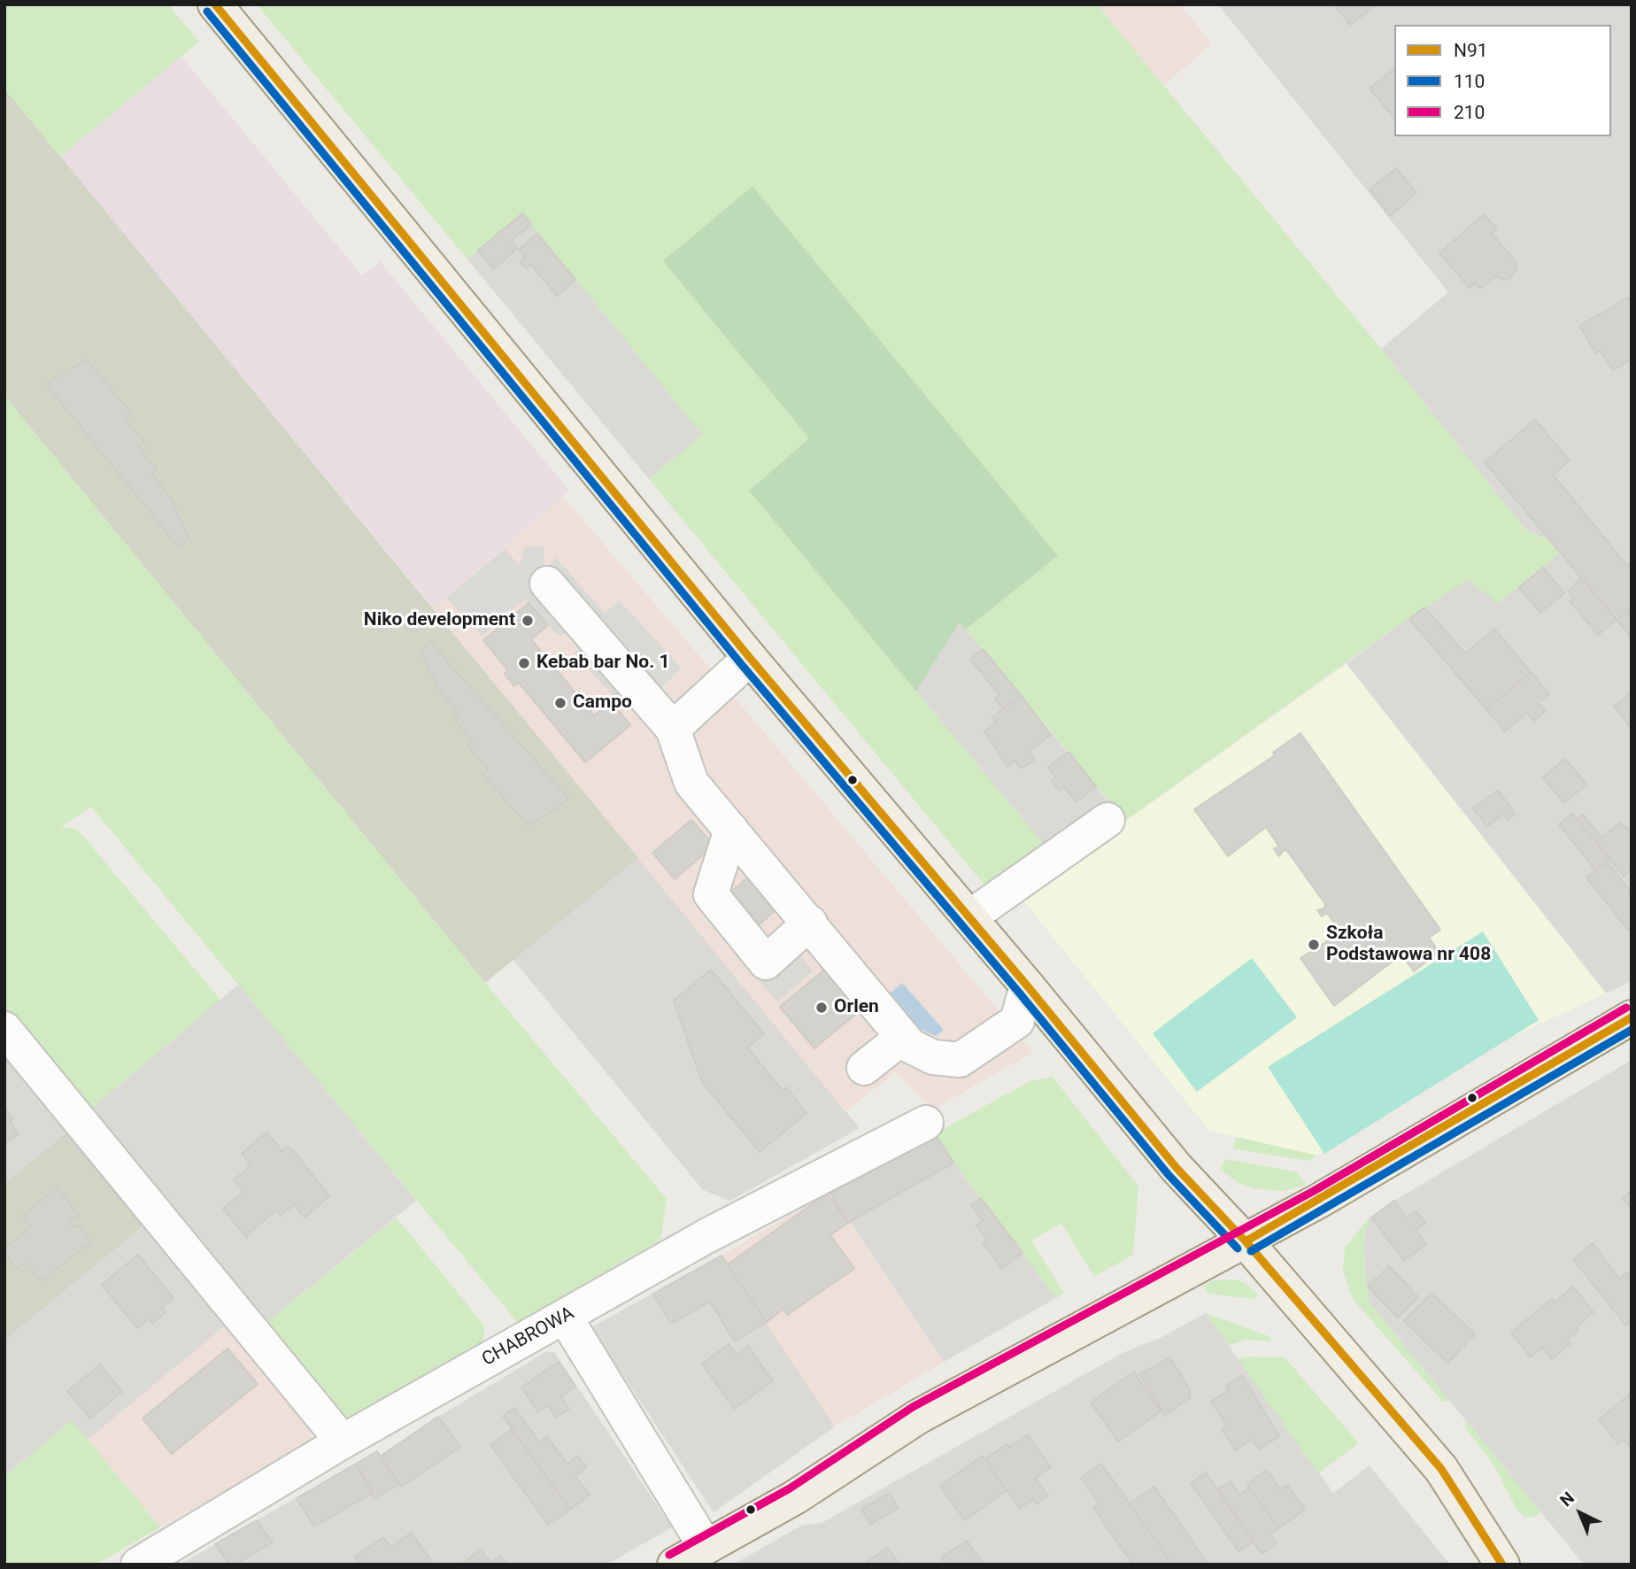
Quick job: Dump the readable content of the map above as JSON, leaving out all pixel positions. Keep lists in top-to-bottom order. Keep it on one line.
{"streets":{"street":["CHABROWA"]},"places":["Niko development","Kebab bar No. 1","Campo","Szkoła Podstawowa nr 408","Orlen"],"lines":["transit line N91","transit line 110","transit line 210"],"legend":["N91","110","210"],"north":"top left"}
